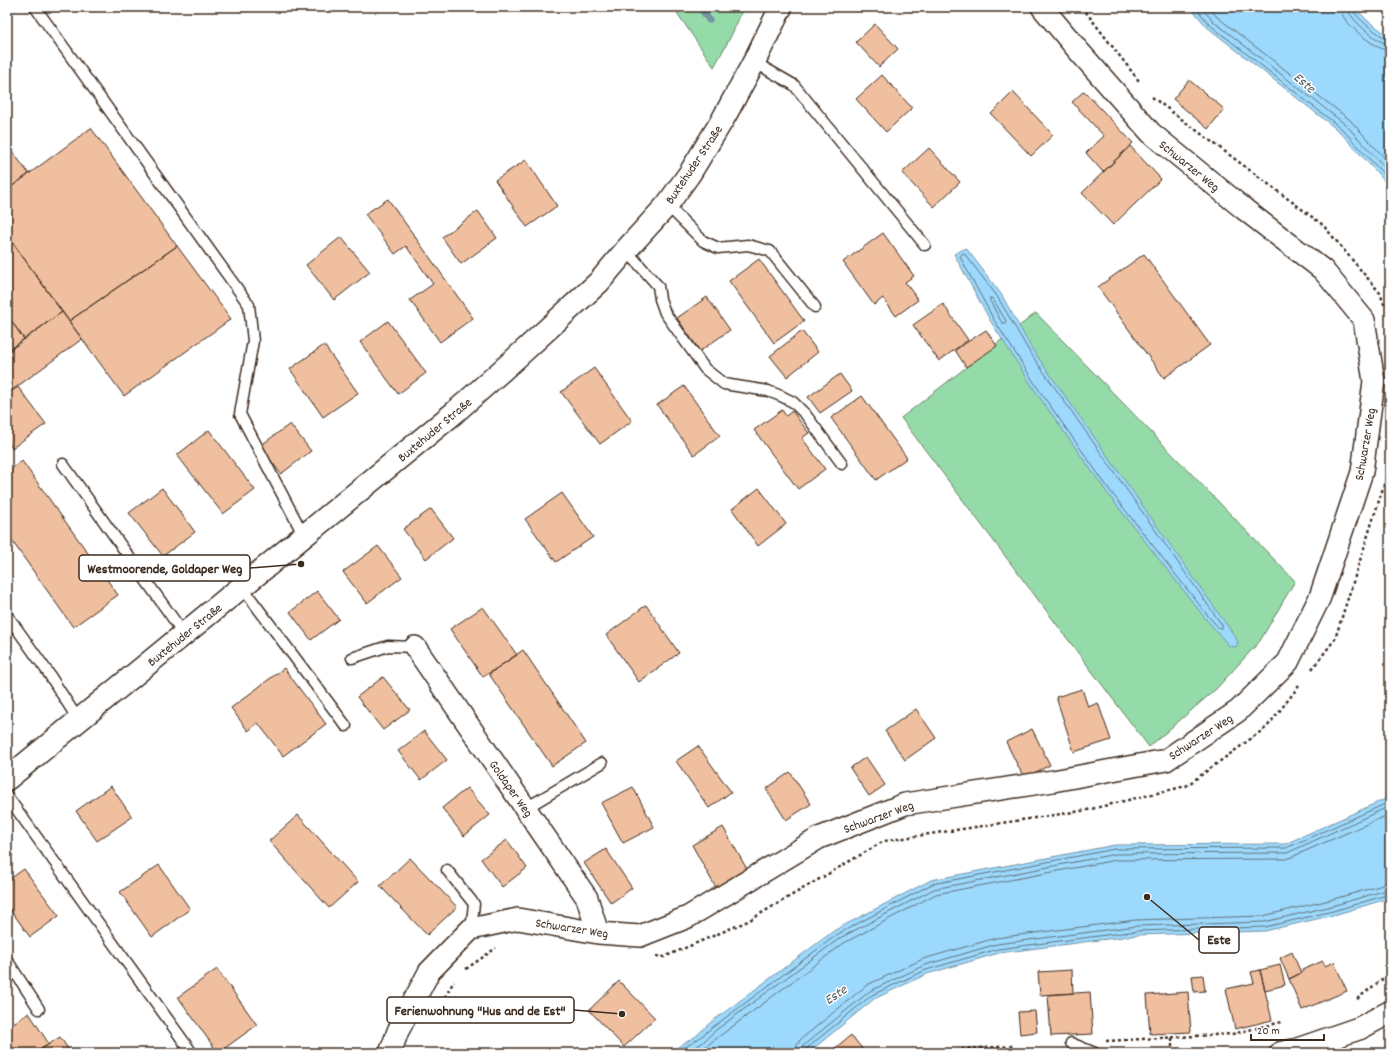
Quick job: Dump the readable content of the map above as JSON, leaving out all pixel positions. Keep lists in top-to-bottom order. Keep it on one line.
{"streets":{"street":["Buxtehuder Straße","Schwarzer Weg","Goldaper Weg"]},"crossings":[["Schwarzer Weg","Goldaper Weg"]],"water":["Este"],"places":["Westmoorende, Goldaper Weg","Este","Ferienwohnung \"Hus and de Est\""],"scale_bar":"20 m"}
